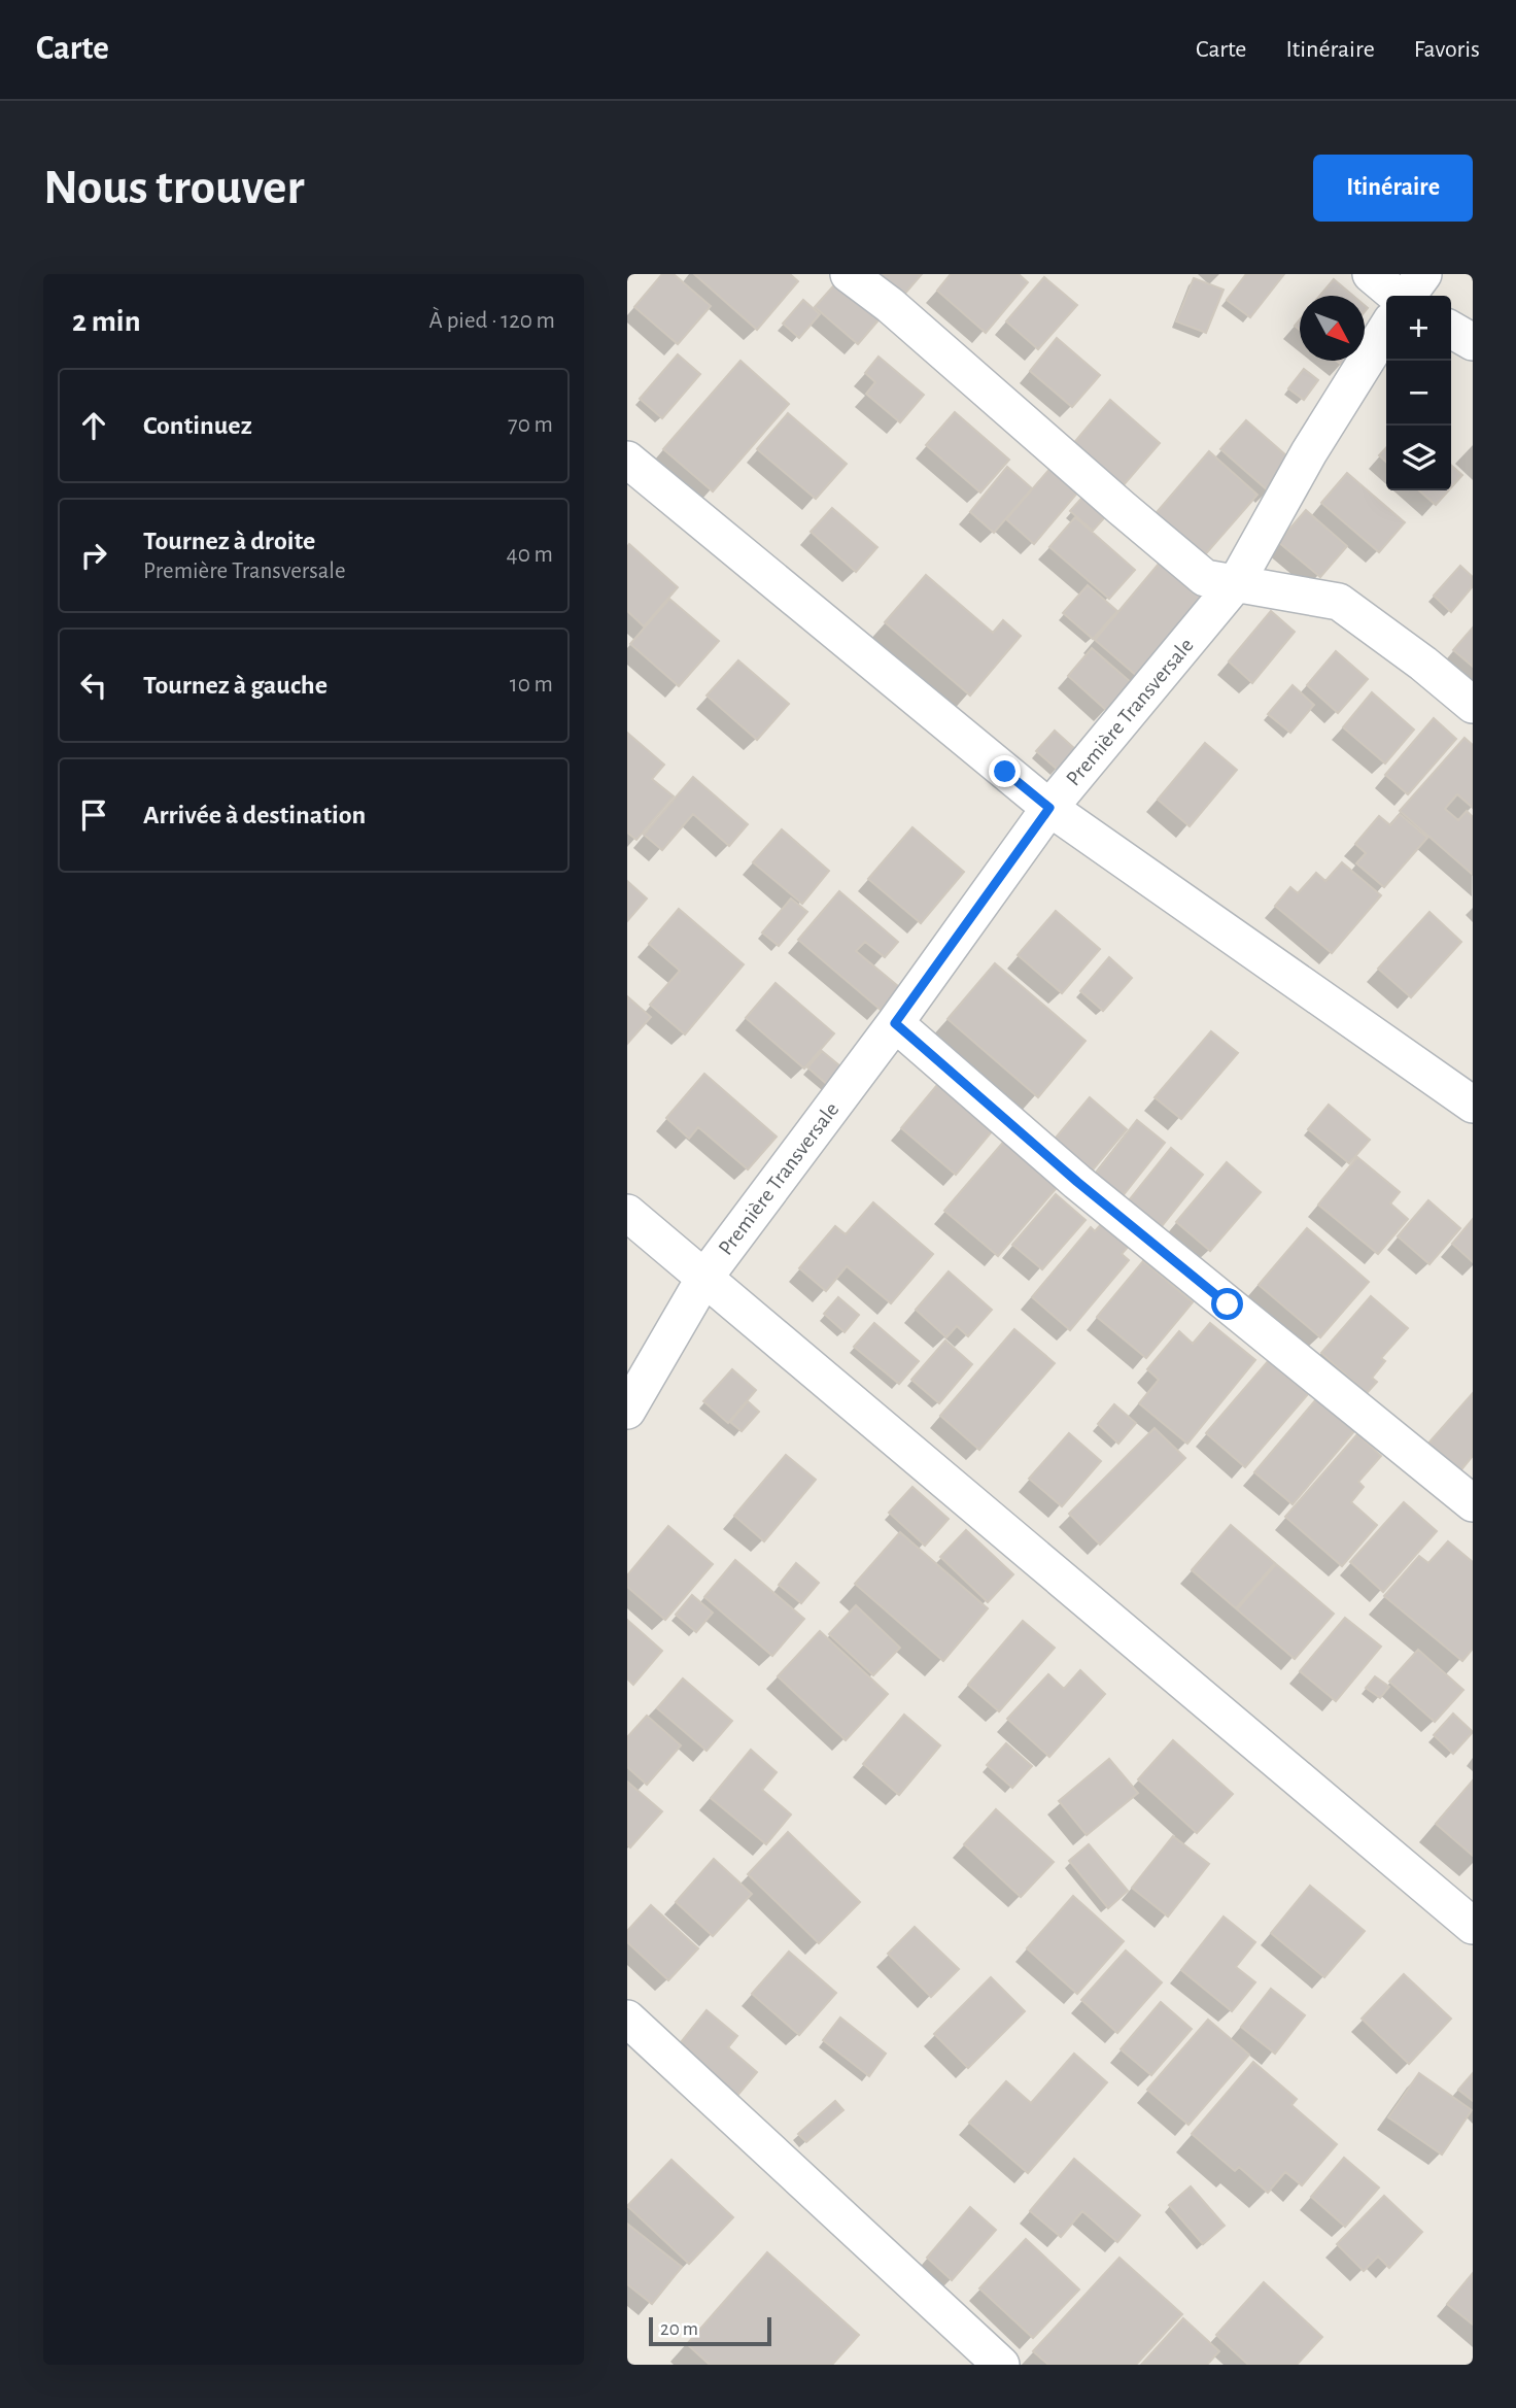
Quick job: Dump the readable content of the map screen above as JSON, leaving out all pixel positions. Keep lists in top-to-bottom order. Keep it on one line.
{"streets":{"street":["Première Transversale"]},"scale_bar":"20 m","north":"bottom right","page":{"header":"Carte","nav":["Carte","Itinéraire","Favoris"],"buttons":"Itinéraire","title":"Nous trouver","heading":["2 min","À pied · 120 m"],"map_buttons":["+","−"],"list":[["Continuez","70 m"],["Tournez à droite","Première Transversale","40 m"],["Tournez à gauche","10 m"],"Arrivée à destination"],"scale":"20 m"}}
